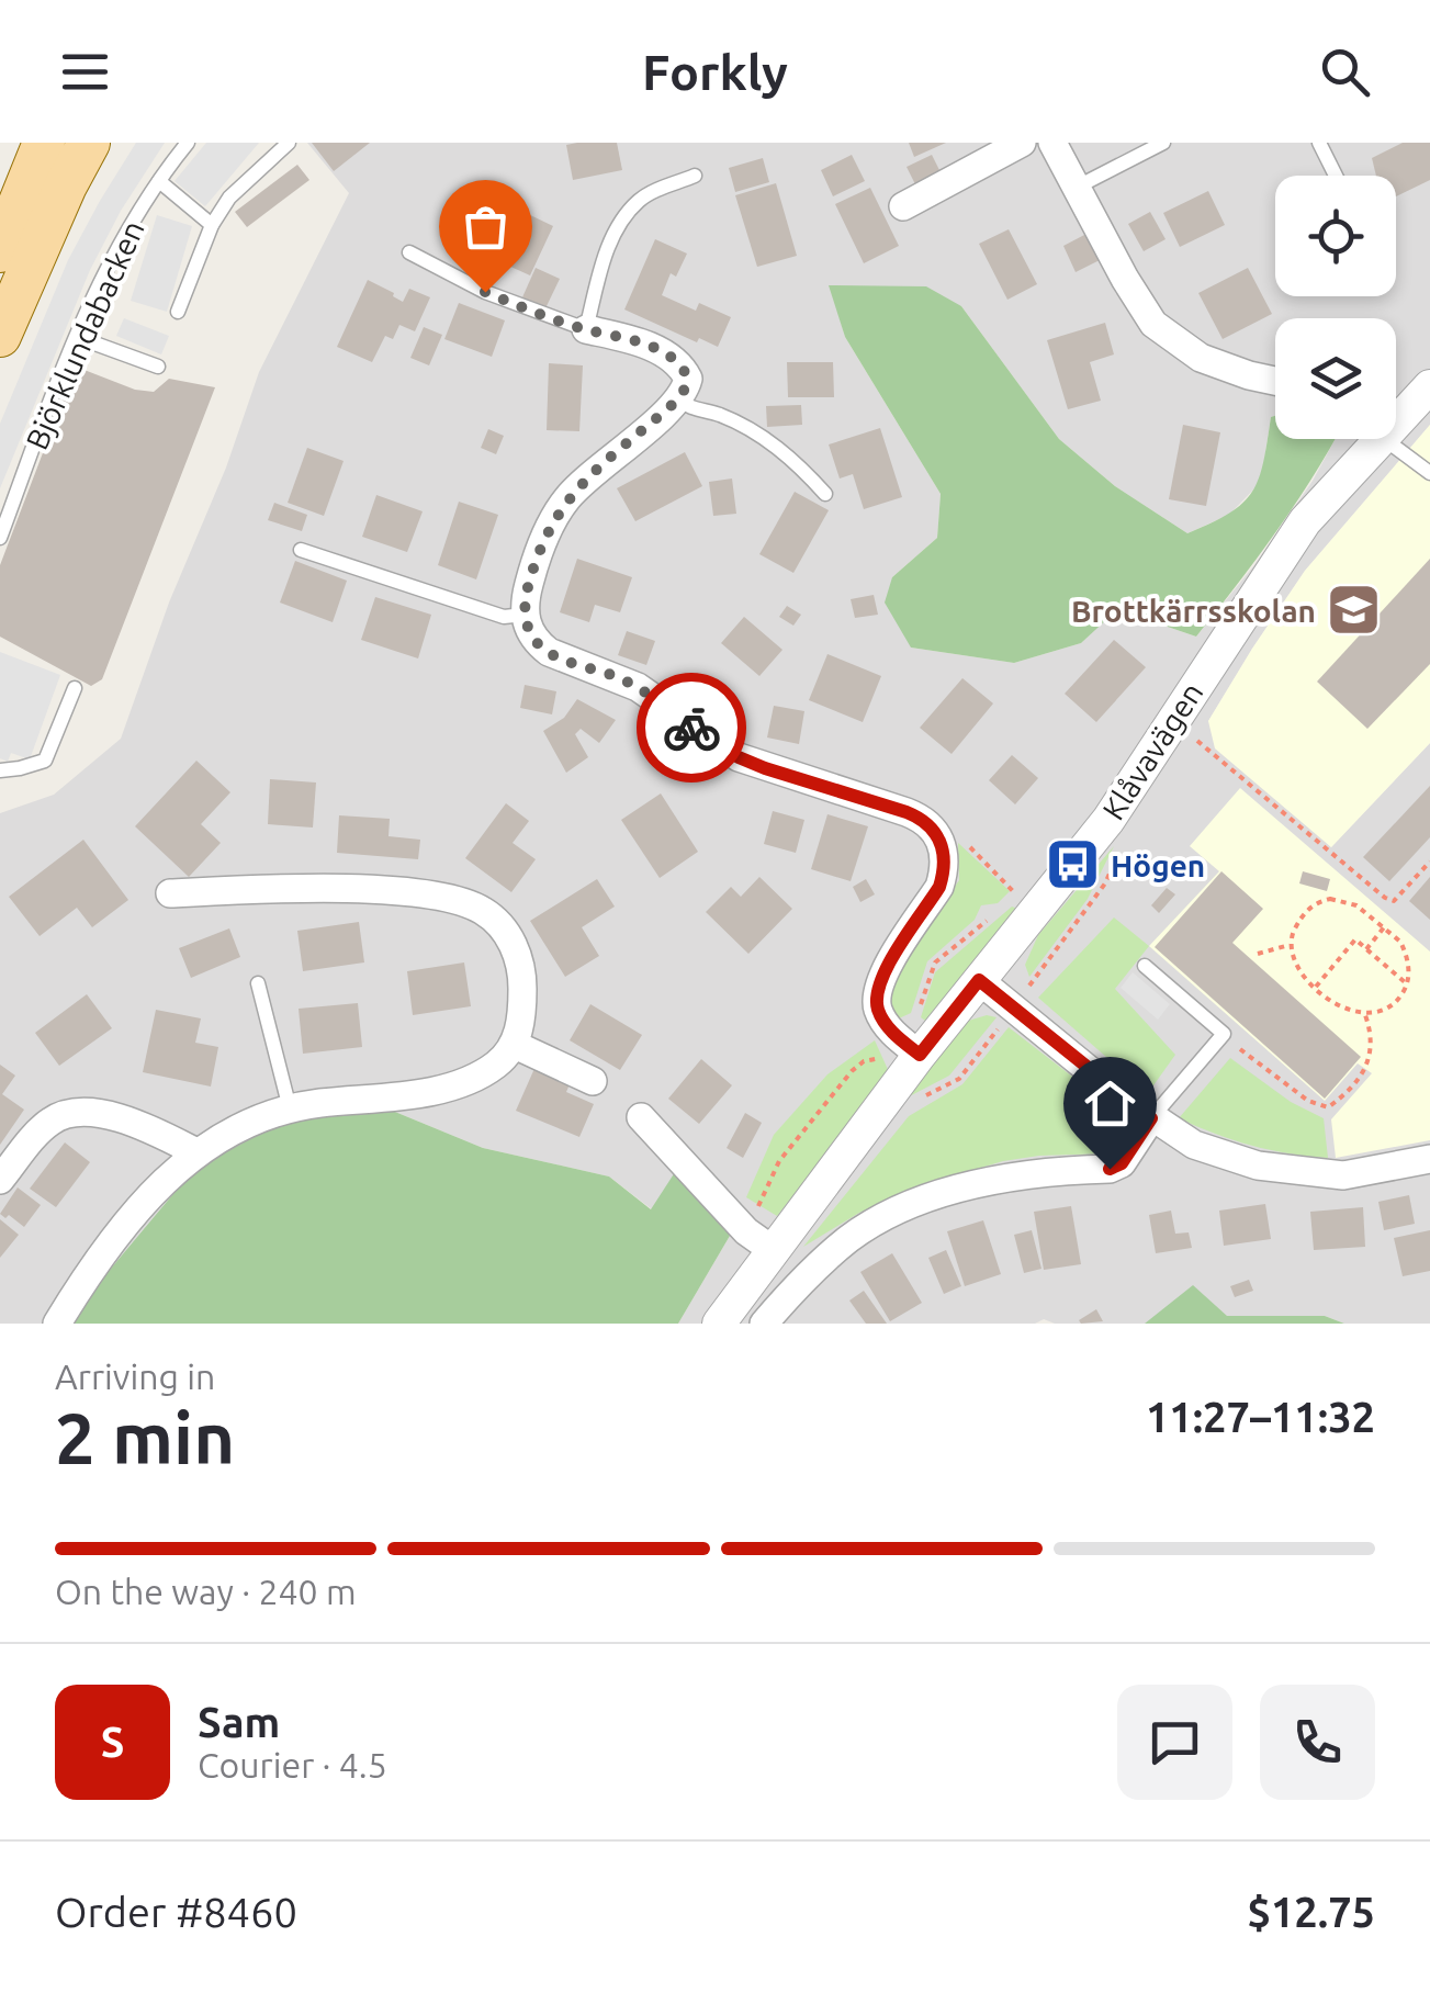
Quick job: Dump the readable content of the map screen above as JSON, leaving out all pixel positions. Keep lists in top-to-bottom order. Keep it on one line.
{"streets":{"street":["Klåvavägen"],"lane":["Björklundabacken"]},"places":{"school or university":["Brottkärrsskolan"],"bus stop":["Högen"]},"page":{"header":"Forkly","heading":["2 min","Arriving in","11:27–11:32"],"panel":["Sam","Courier · 4.5","Order #8460","$12.75"],"bar":"On the way · 240 m","round":"S"}}
